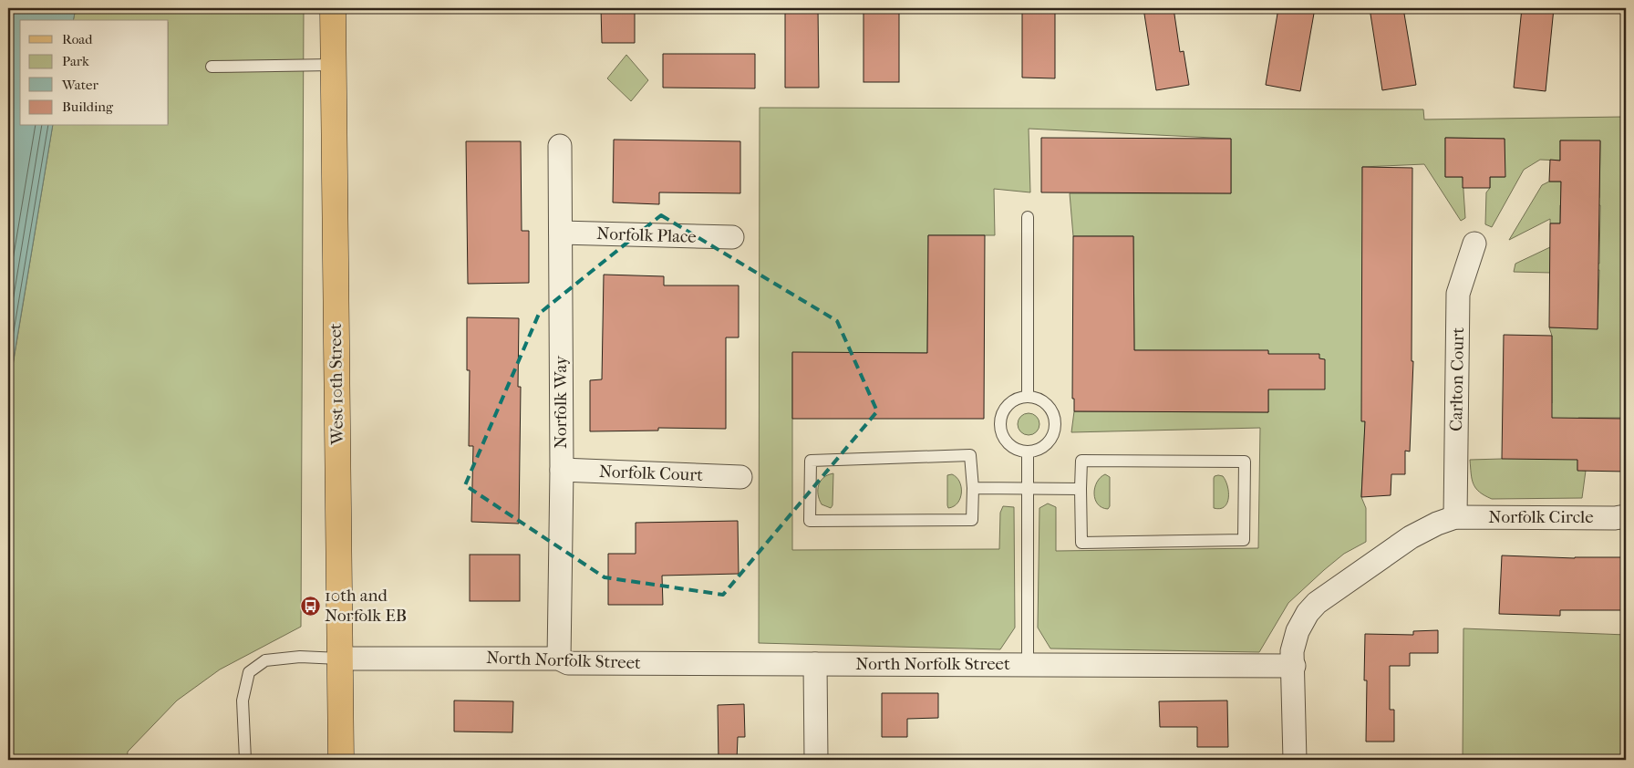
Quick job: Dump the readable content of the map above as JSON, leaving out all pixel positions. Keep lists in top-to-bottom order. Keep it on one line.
{"streets":{"main road":["West 10th Street"],"street":["Norfolk Place","Carlton Court","Norfolk Way","Norfolk Court","Norfolk Circle","North Norfolk Street"]},"crossings":[["Norfolk Place","Norfolk Way"],["Carlton Court","Norfolk Circle"],["West 10th Street","North Norfolk Street"],["Norfolk Way","Norfolk Court"],["Norfolk Way","North Norfolk Street"]],"places":{"bus stop":["10th and Norfolk EB"]},"legend":["Road","Park","Water","Building"]}
